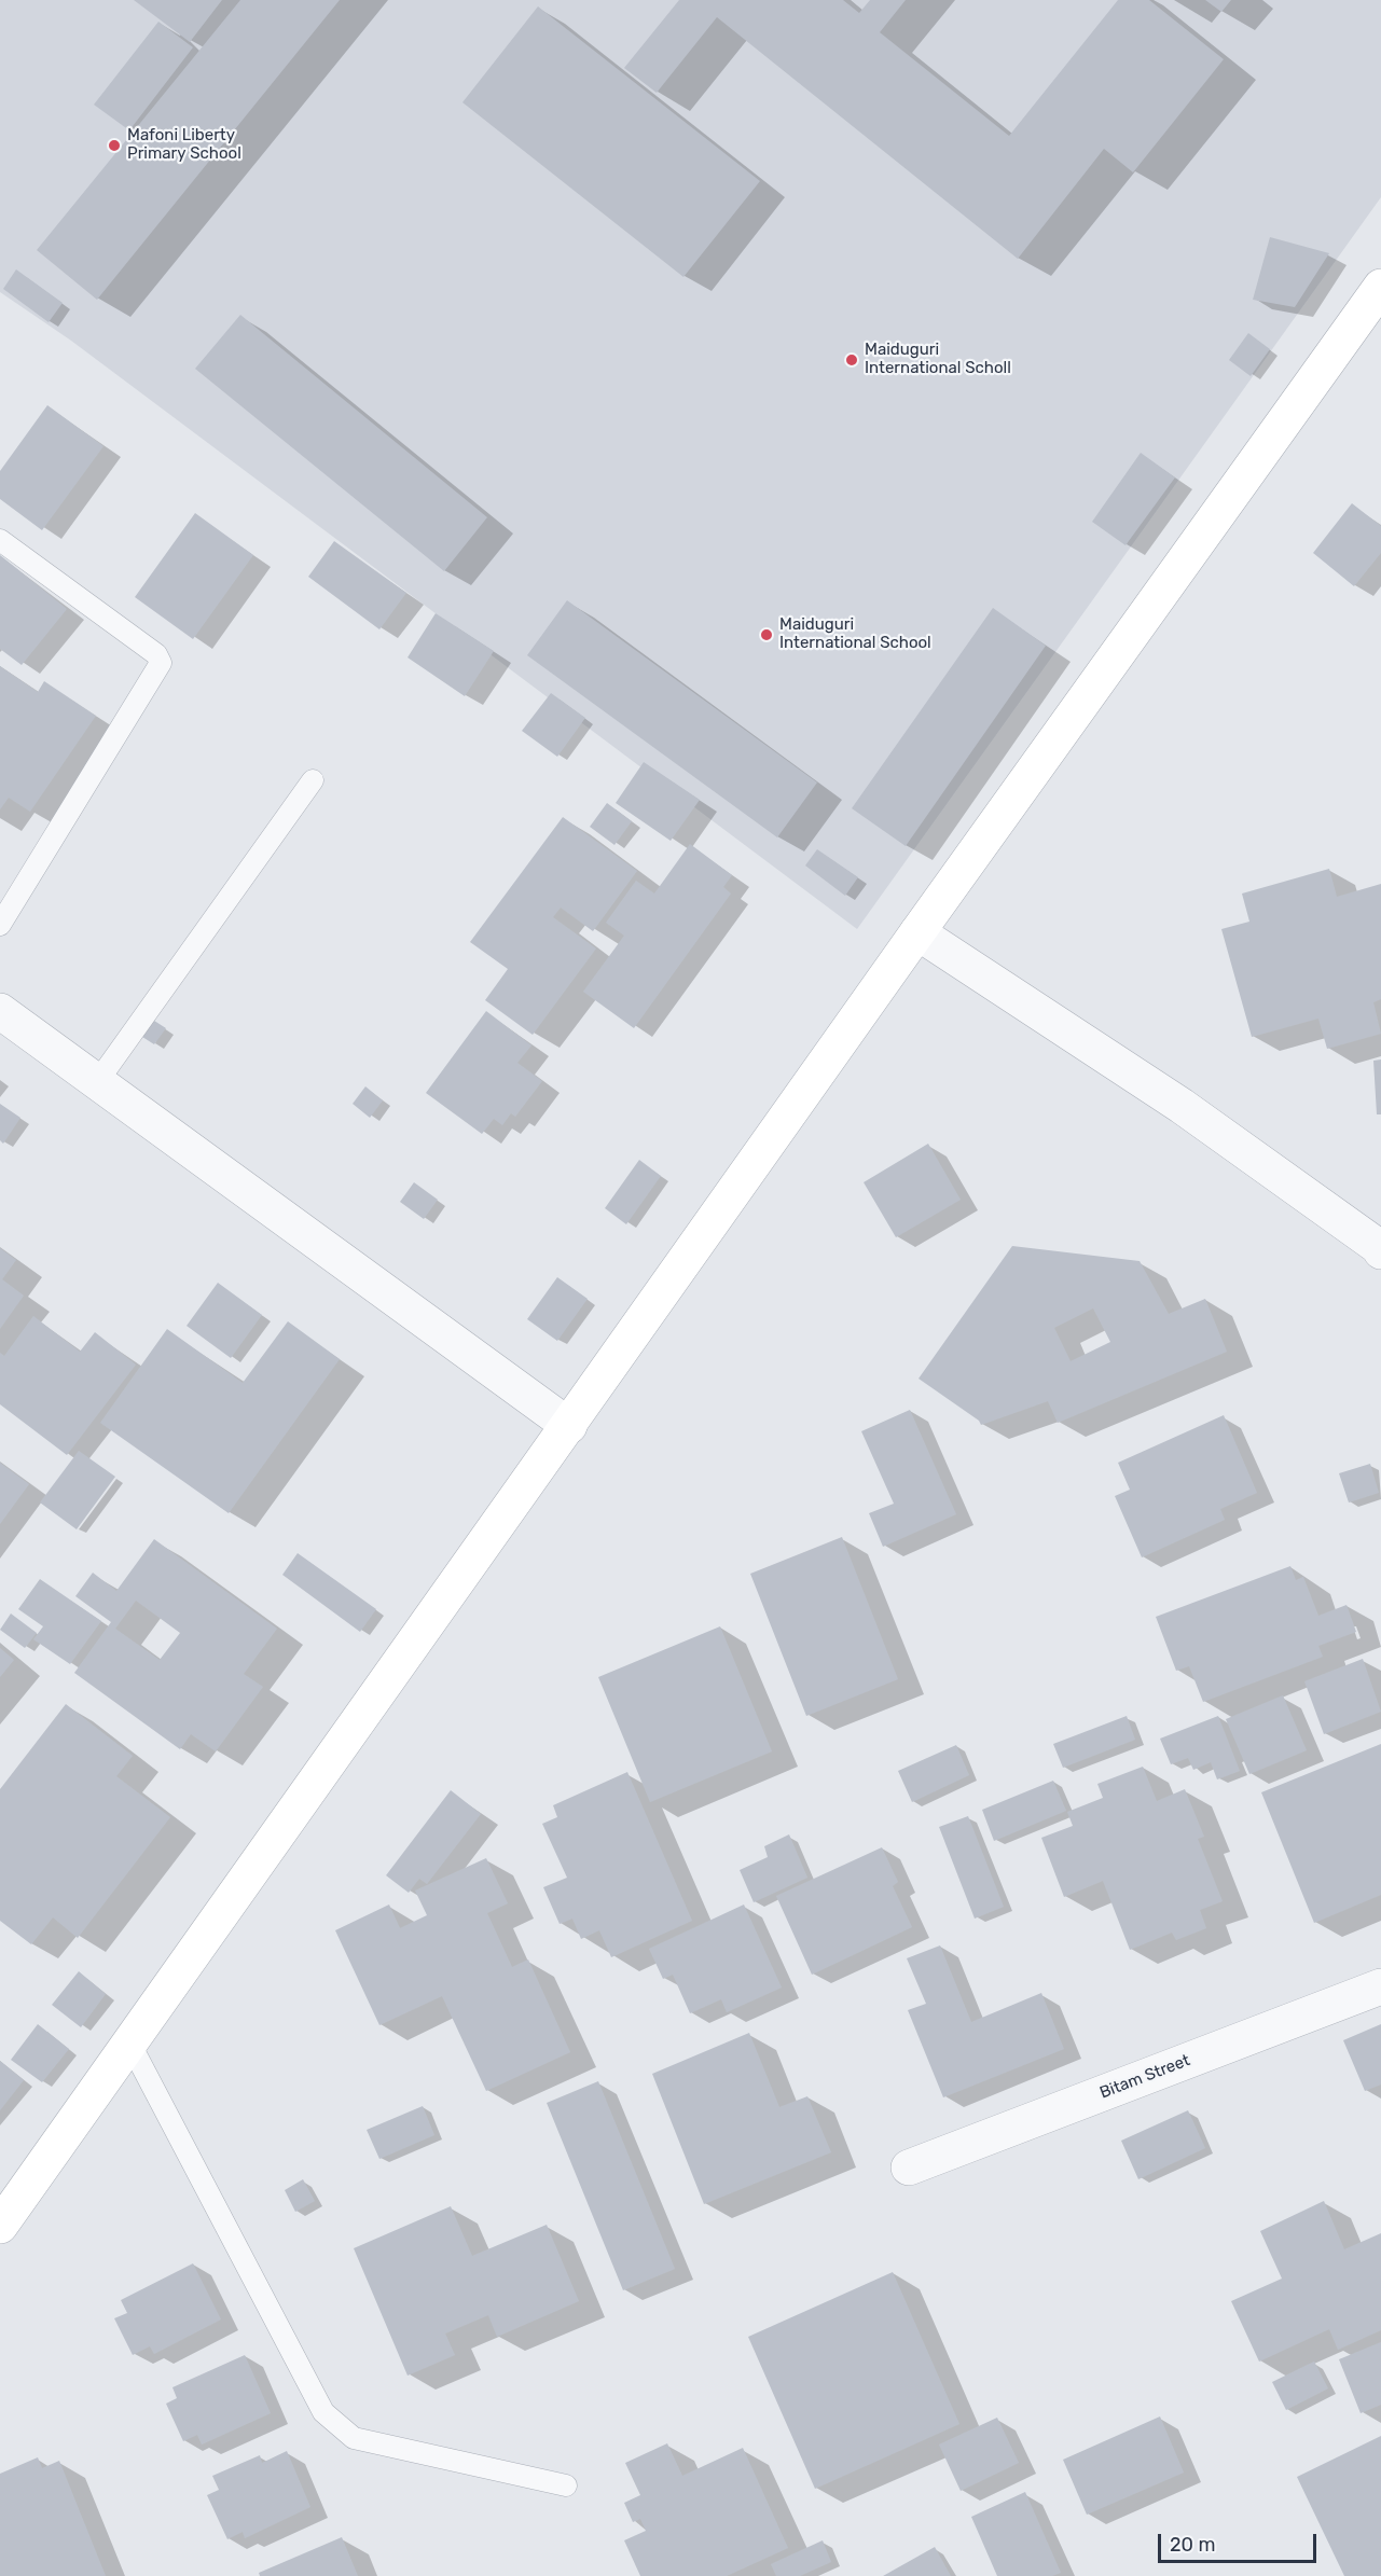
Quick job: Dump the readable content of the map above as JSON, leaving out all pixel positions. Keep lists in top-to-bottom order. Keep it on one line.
{"streets":{"street":["Bitam Street"]},"places":["Mafoni Liberty Primary School","Maiduguri International Scholl","Maiduguri International School"],"scale_bar":"20 m"}
